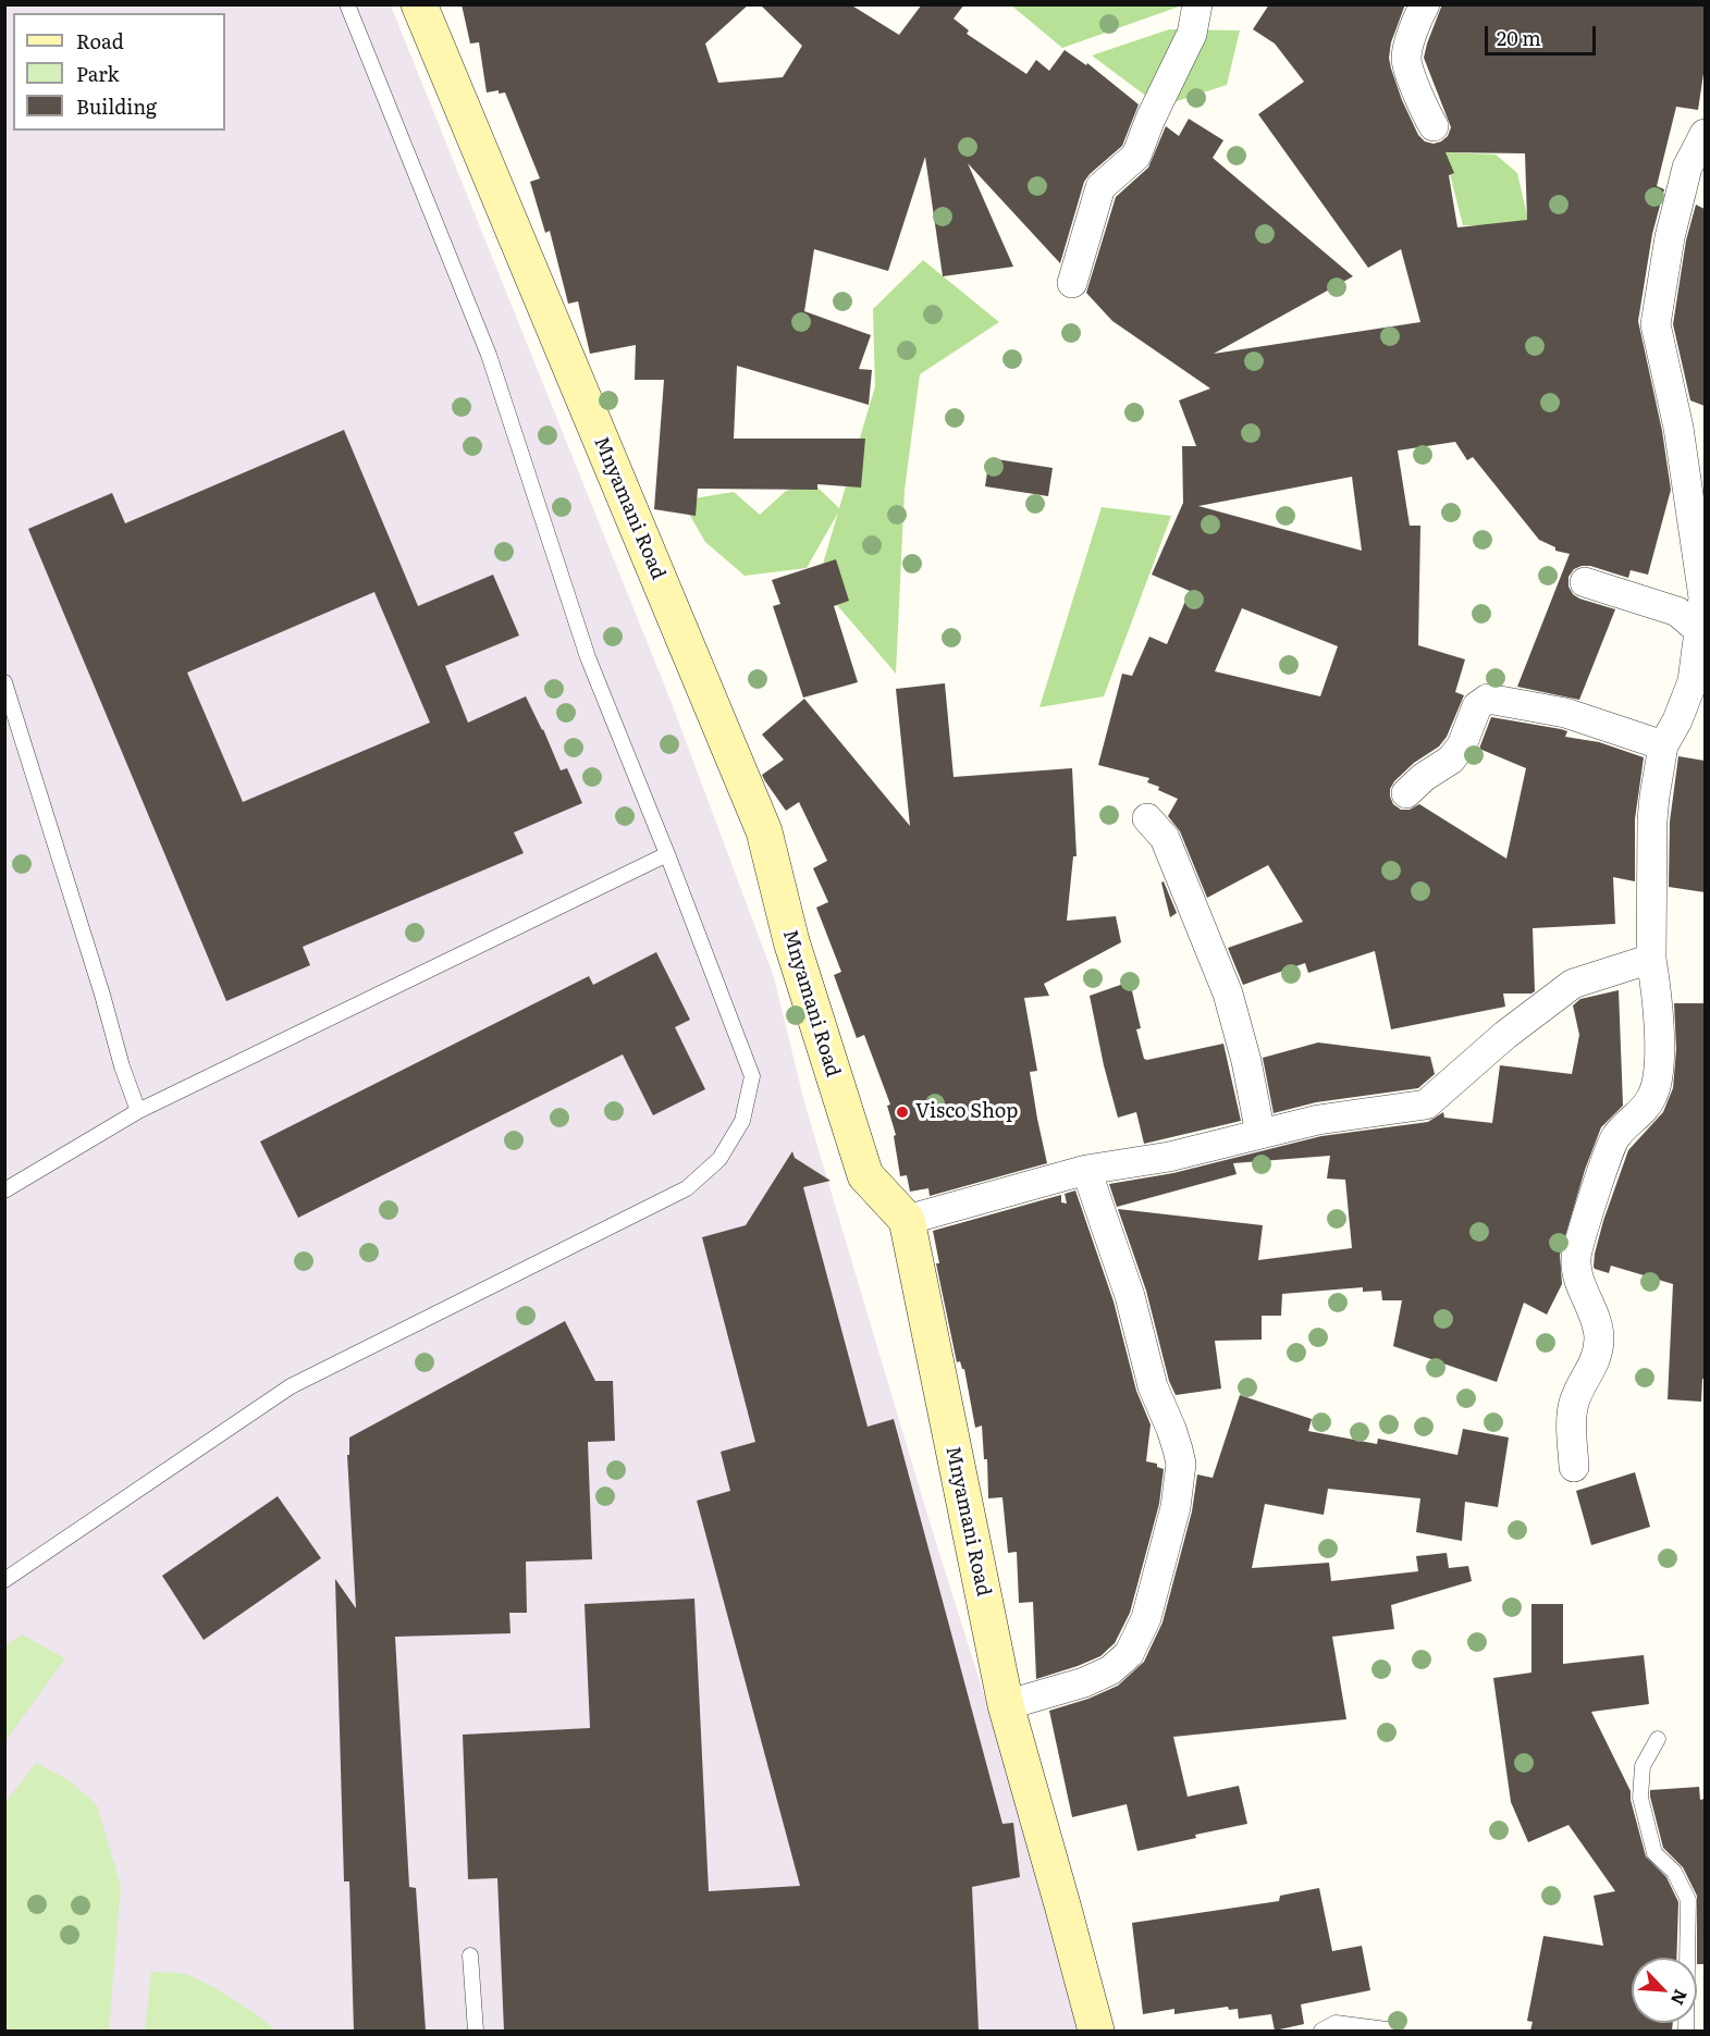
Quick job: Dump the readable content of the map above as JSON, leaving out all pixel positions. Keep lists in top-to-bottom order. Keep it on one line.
{"streets":{"street":["Mnyamani Road"]},"places":["Visco Shop"],"legend":["Road","Park","Building"],"scale_bar":"20 m","north":"bottom right"}
